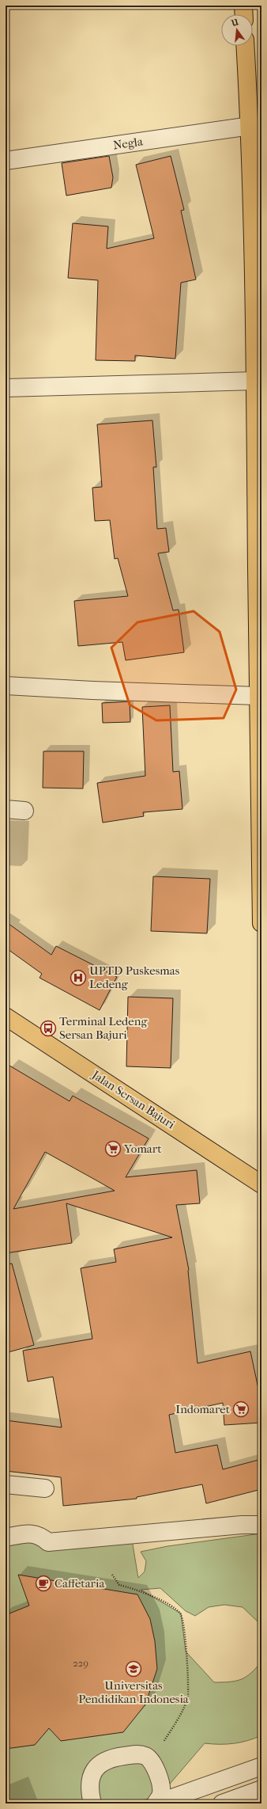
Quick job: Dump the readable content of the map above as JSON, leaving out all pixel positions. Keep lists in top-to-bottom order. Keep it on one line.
{"streets":{"main road":["Jalan Sersan Bajuri"],"street":["Negla"]},"places":{"hospital":["UPTD Puskesmas Ledeng"],"bus stop":["Terminal Ledeng Sersan Bajuri"],"supermarket":["Yomart","Indomaret"],"cafe":["Caffetaria"],"school or university":["Universitas Pendidikan Indonesia"]},"house_numbers":["229"],"north":"top"}
